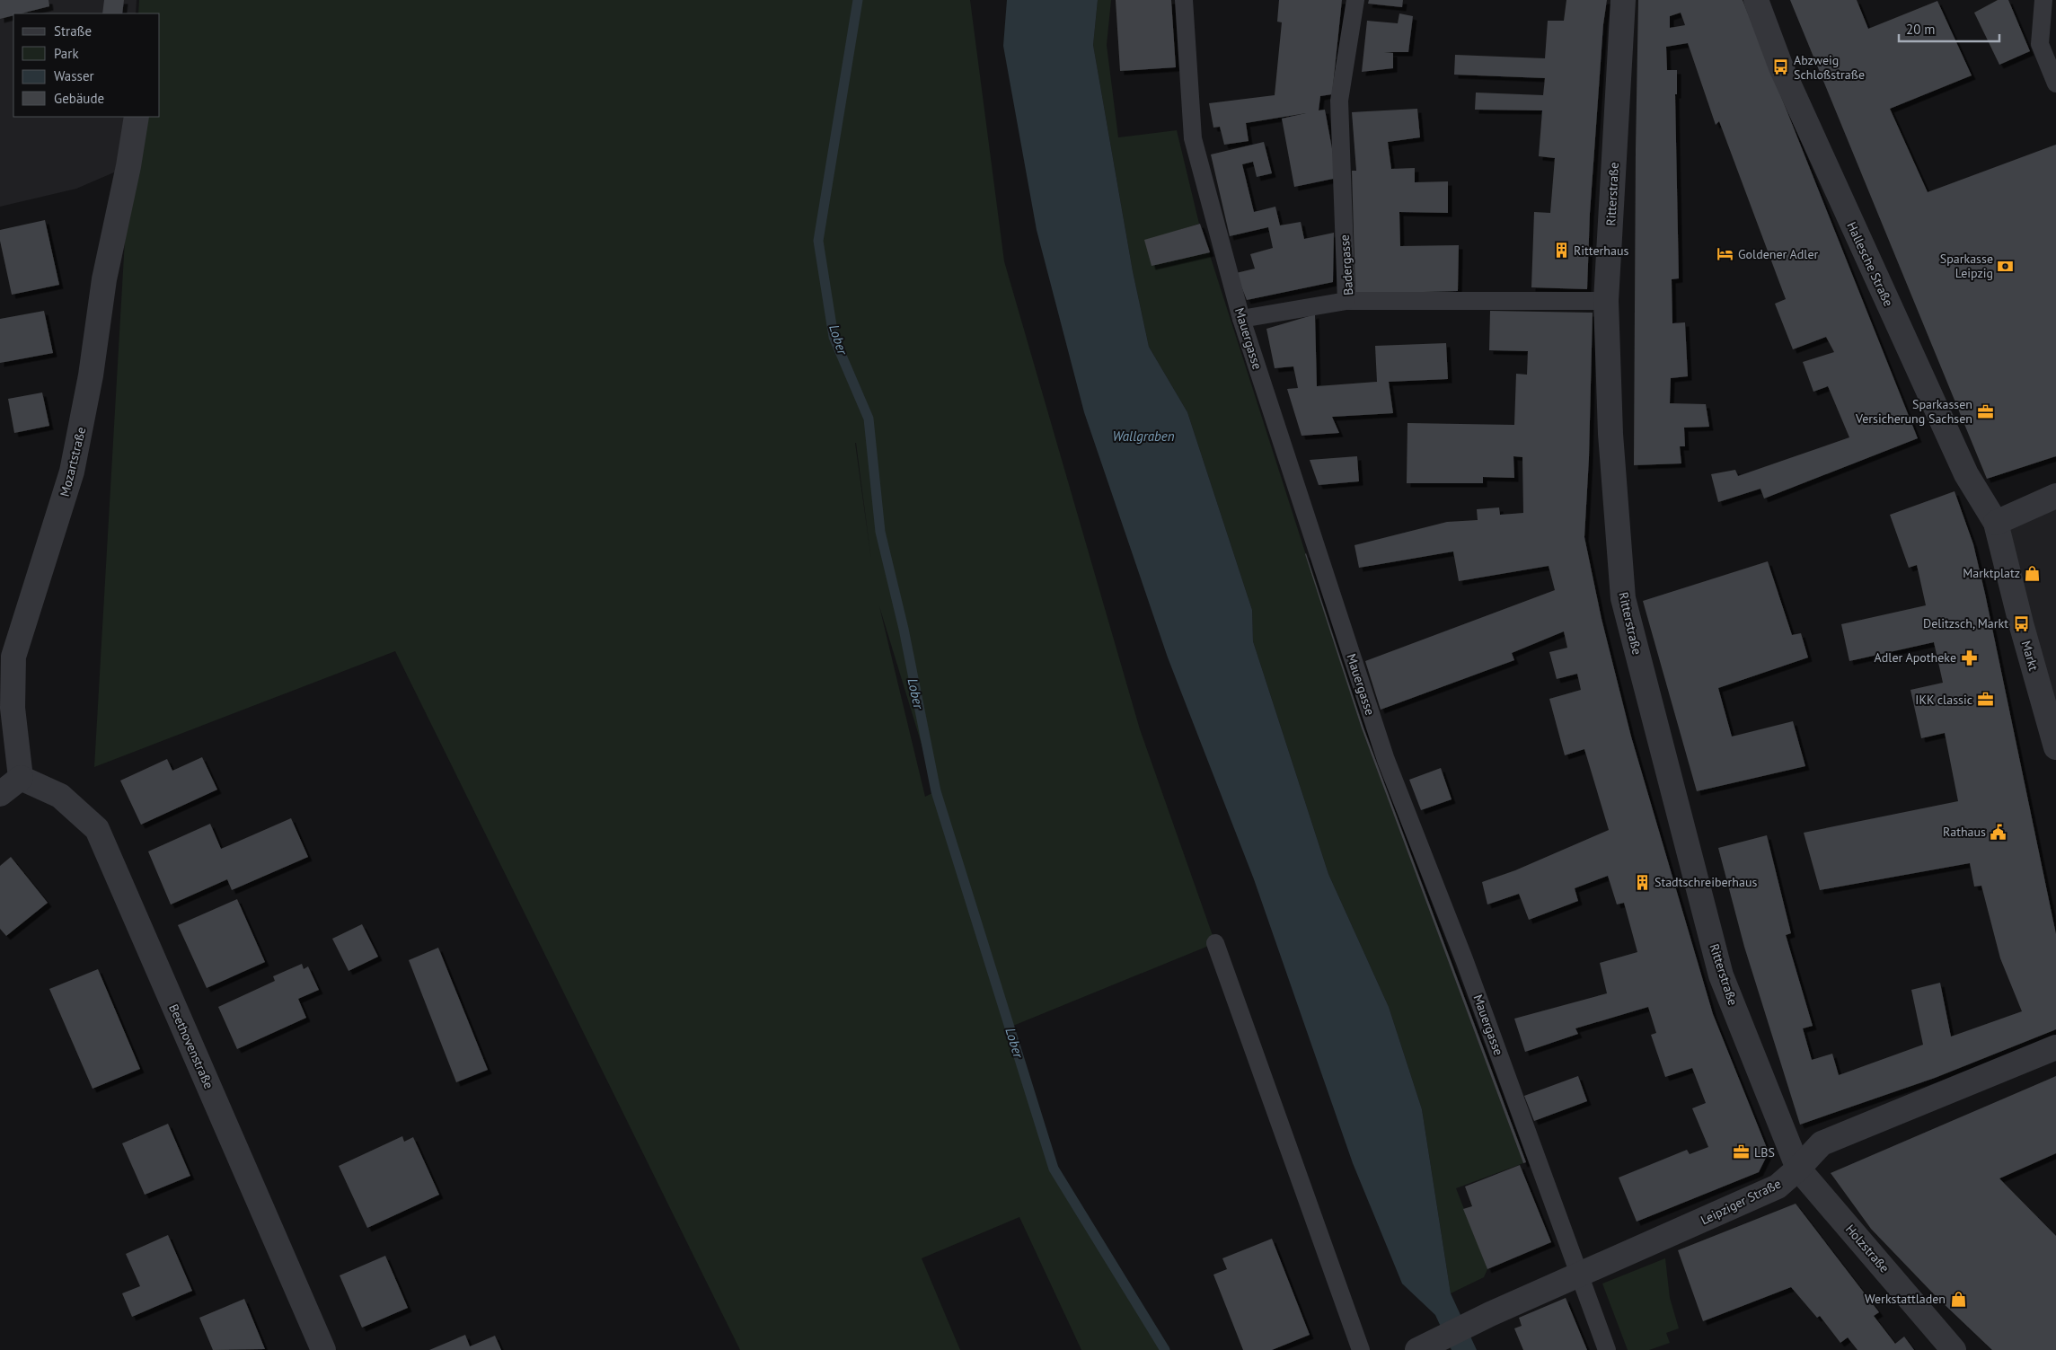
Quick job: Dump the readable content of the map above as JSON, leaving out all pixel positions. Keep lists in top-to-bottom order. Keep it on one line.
{"streets":{"street":["Ritterstraße","Hallesche Straße","Mozartstraße","Markt","Beethovenstraße","Leipziger Straße","Holzstraße"],"lane":["Badergasse","Mauergasse"]},"crossings":[["Ritterstraße","Badergasse"],["Ritterstraße","Leipziger Straße"],["Ritterstraße","Holzstraße"],["Hallesche Straße","Markt"],["Mauergasse","Leipziger Straße"],["Mozartstraße","Beethovenstraße"],["Leipziger Straße","Holzstraße"]],"water":["Lober","Wallgraben"],"places":{"bus stop":["Abzweig Schloßstraße","Delitzsch, Markt"],"building":["Ritterhaus","Stadtschreiberhaus"],"hotel":["Goldener Adler"],"bank":["Sparkasse Leipzig"],"office":["Sparkassen Versicherung Sachsen","IKK classic","LBS"],"shop":["Marktplatz","Werkstattladen"],"pharmacy":["Adler Apotheke"],"public building":["Rathaus"]},"legend":["Straße","Park","Wasser","Gebäude"],"scale_bar":"20 m"}
